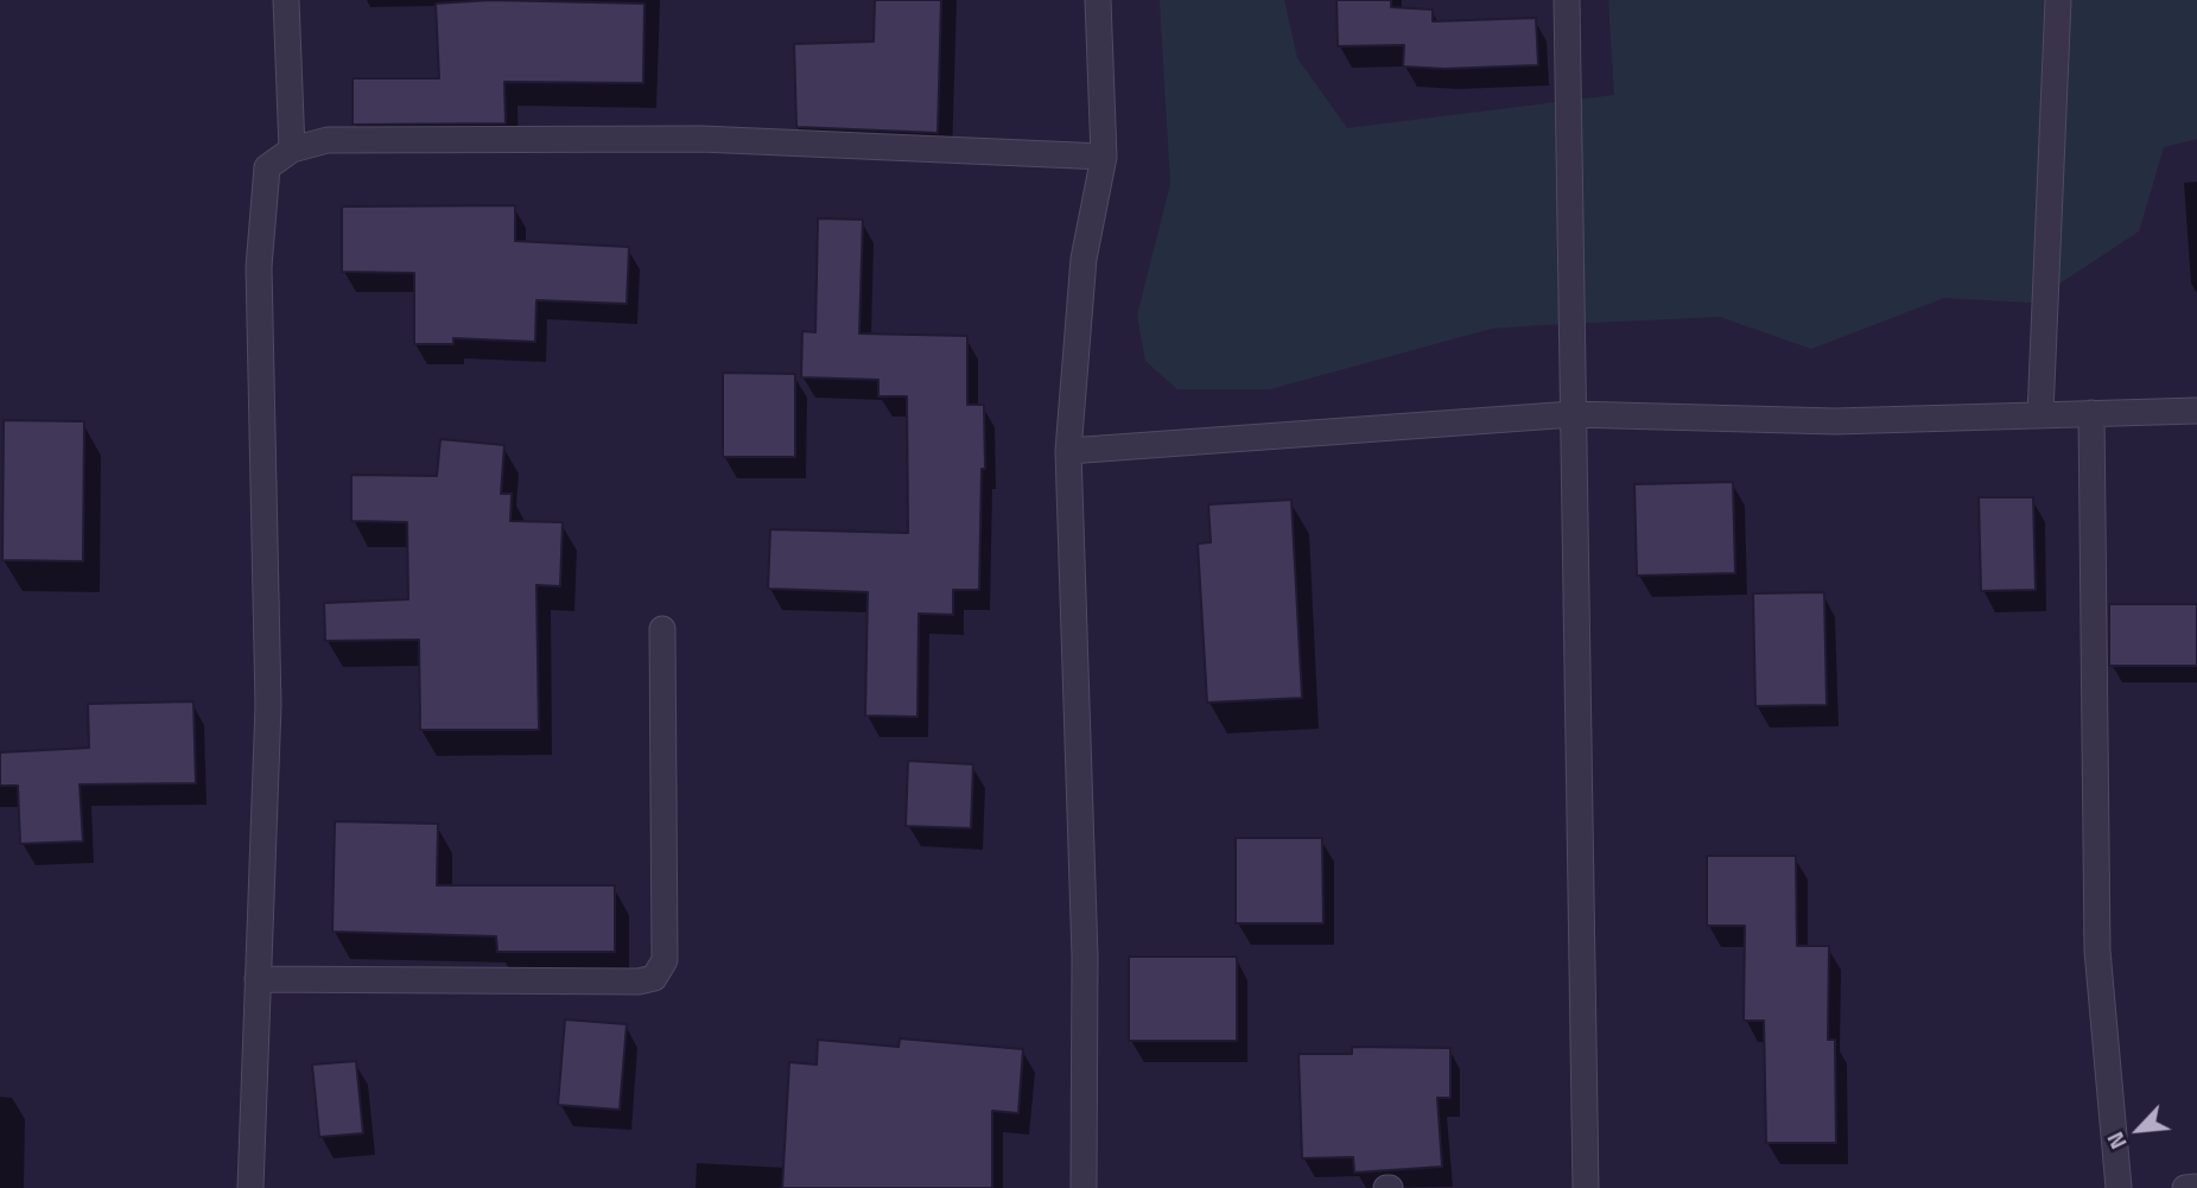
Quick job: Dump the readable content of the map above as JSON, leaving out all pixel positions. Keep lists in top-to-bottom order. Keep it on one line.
{"north":"bottom left"}
